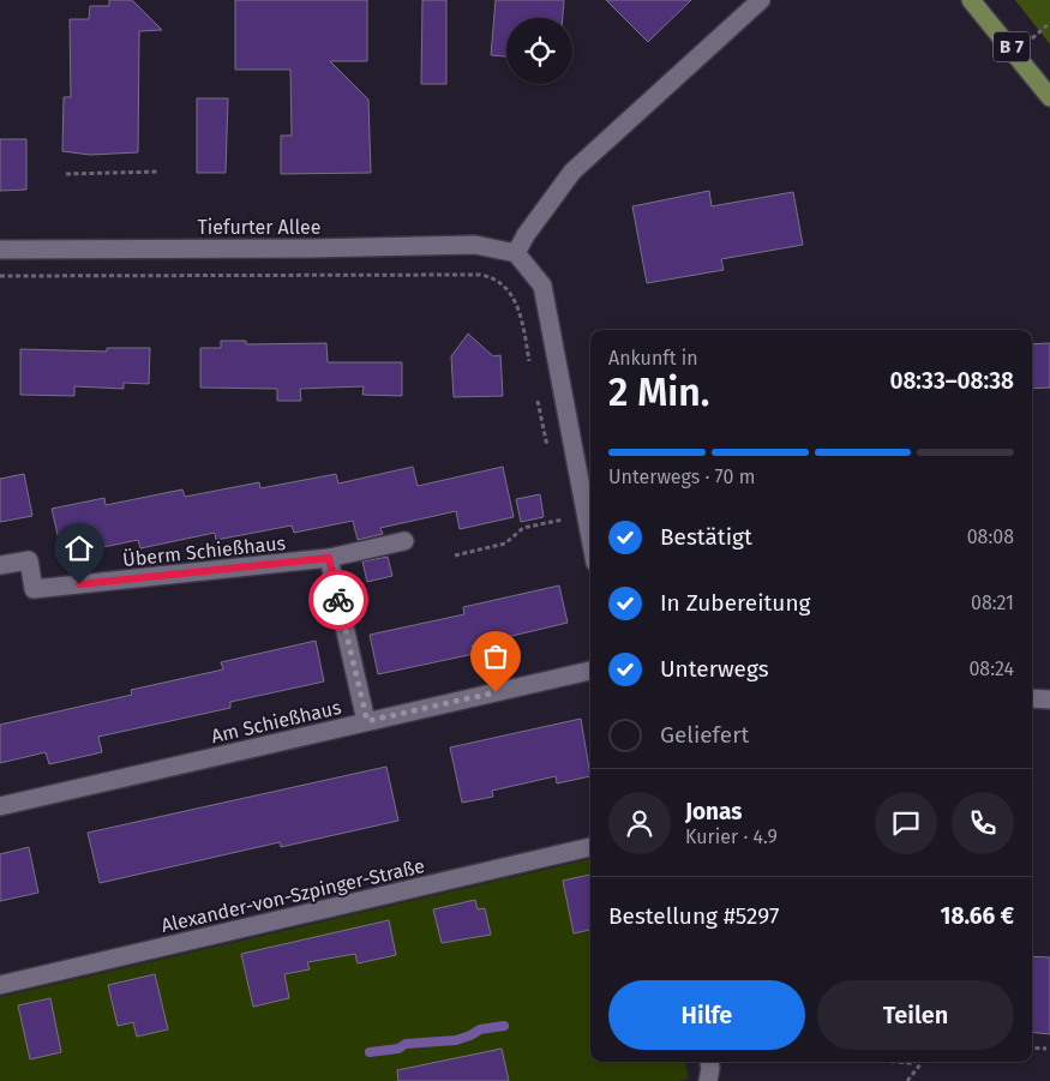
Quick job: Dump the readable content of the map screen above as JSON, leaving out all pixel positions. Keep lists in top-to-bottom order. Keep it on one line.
{"streets":{"main road":["B 7"],"street":["Tiefurter Allee","Überm Schießhaus","Am Schießhaus","Alexander-von-Szpinger-Straße"]},"page":{"heading":["2 Min.","Ankunft in","08:33–08:38"],"panel":["Jonas","Kurier · 4.9","Bestellung #5297","18.66 €"],"bar":"Unterwegs · 70 m","list":[["Bestätigt","08:08"],["In Zubereitung","08:21"],["Unterwegs","08:24"],"Geliefert"],"buttons":["Hilfe","Teilen"]}}
